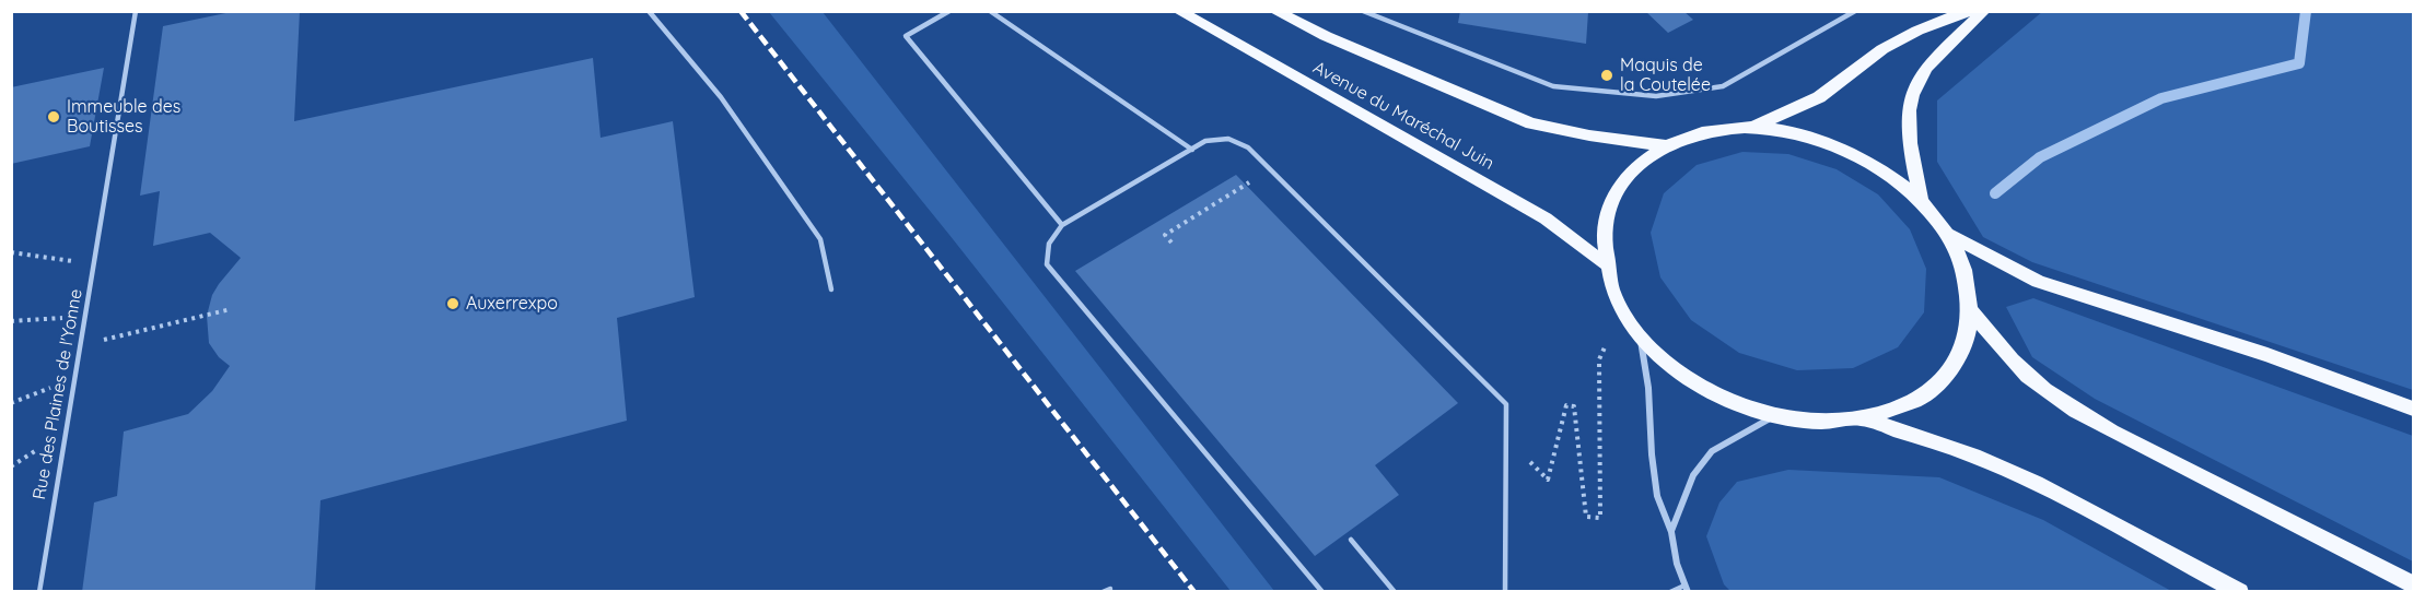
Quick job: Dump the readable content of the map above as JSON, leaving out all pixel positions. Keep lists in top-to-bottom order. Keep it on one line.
{"streets":{"main road":["Avenue du Maréchal Juin"],"lane":["Rue des Plaines de l'Yonne"]},"places":["Maquis de la Coutelée","Immeuble des Boutisses","Auxerrexpo"]}
